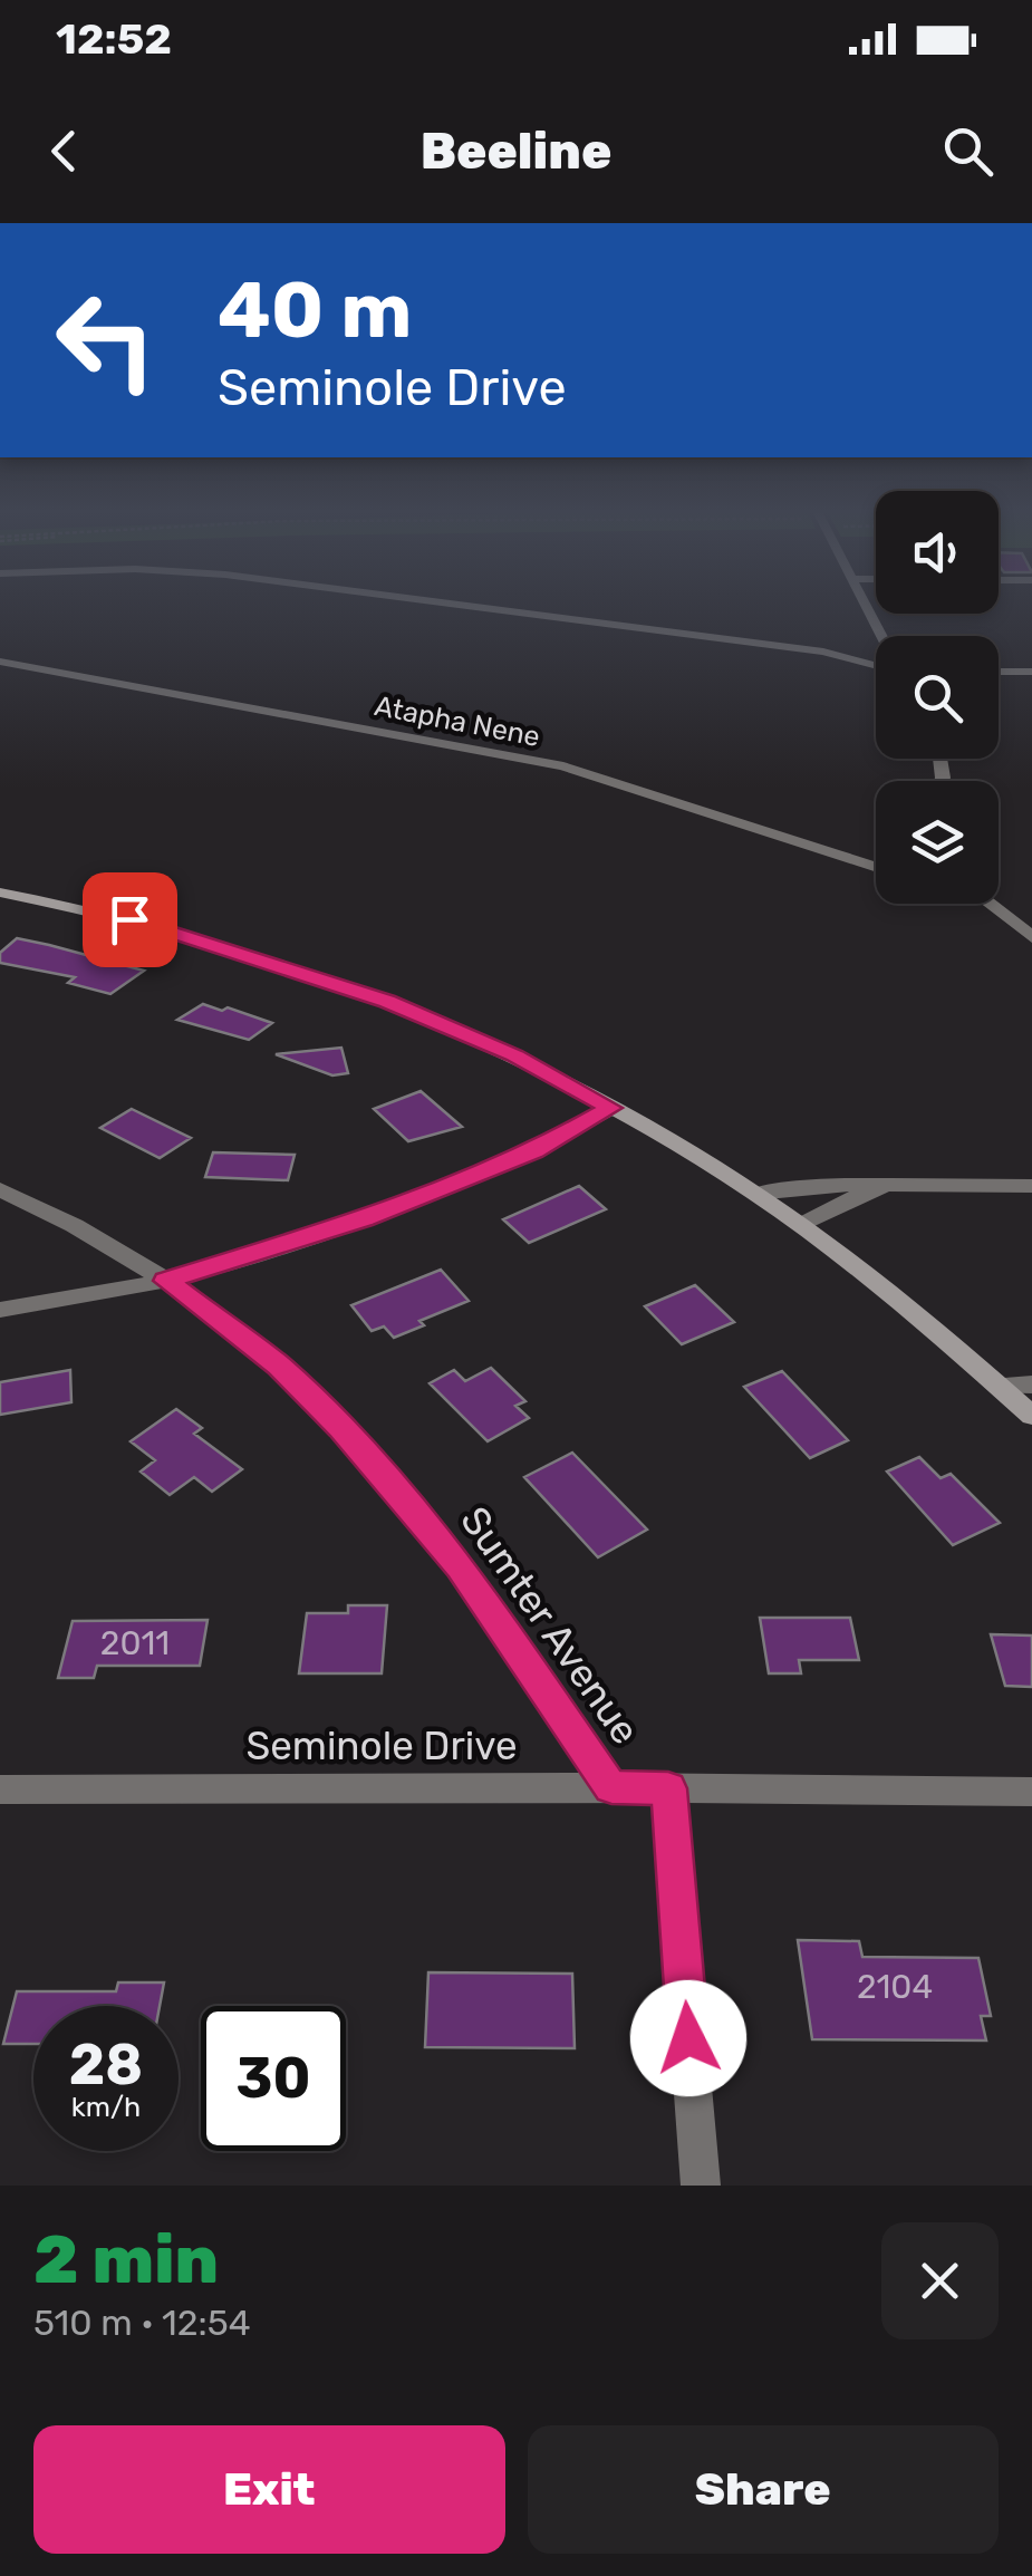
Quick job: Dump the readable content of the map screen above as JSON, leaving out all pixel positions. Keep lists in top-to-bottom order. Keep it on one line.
{"streets":{"street":["Atapha Nene","Sumter Avenue","Seminole Drive"]},"crossings":[["Sumter Avenue","Seminole Drive"]],"house_numbers":["2011","2104"],"page":{"status":"12:52","header":"Beeline","turn":["40 m","Seminole Drive"],"speed":"28 km/h","limit":"30","heading":["2 min","510 m · 12:54"],"buttons":["Exit","Share"]}}
